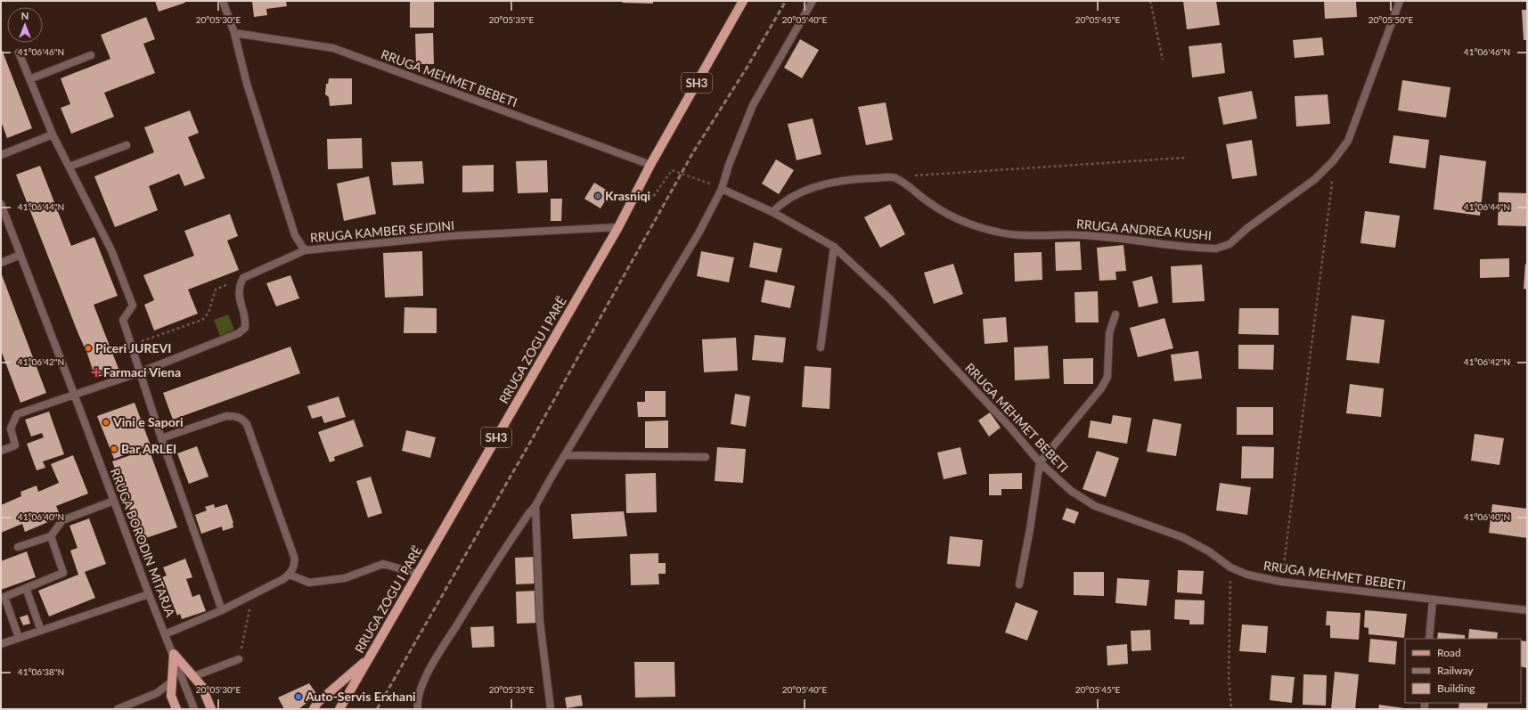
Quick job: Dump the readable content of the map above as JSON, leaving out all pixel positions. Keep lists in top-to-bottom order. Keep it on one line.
{"streets":{"main road":["SH3","RRUGA ZOGU I PARË"],"street":["RRUGA MEHMET BEBETI","RRUGA ANDREA KUSHI","RRUGA KAMBER SEJDINI","RRUGA BORODIN MITARJA"]},"crossings":[["RRUGA MEHMET BEBETI","RRUGA KAMBER SEJDINI"],["RRUGA MEHMET BEBETI","RRUGA ZOGU I PARË"],["RRUGA KAMBER SEJDINI","RRUGA ZOGU I PARË"]],"places":{"other":["Krasniqi","Piceri JUREVI","Vini e Sapori","Bar ARLEI","Auto-Servis Erxhani"],"health":["Farmaci Viena"]},"legend":["Road","Railway","Building"],"north":"top","coordinates":["20°05'30\"E","20°05'35\"E","20°05'40\"E","20°05'45\"E","20°05'50\"E","41°06'46\"N","41°06'44\"N","41°06'42\"N","41°06'40\"N","41°06'38\"N"]}
